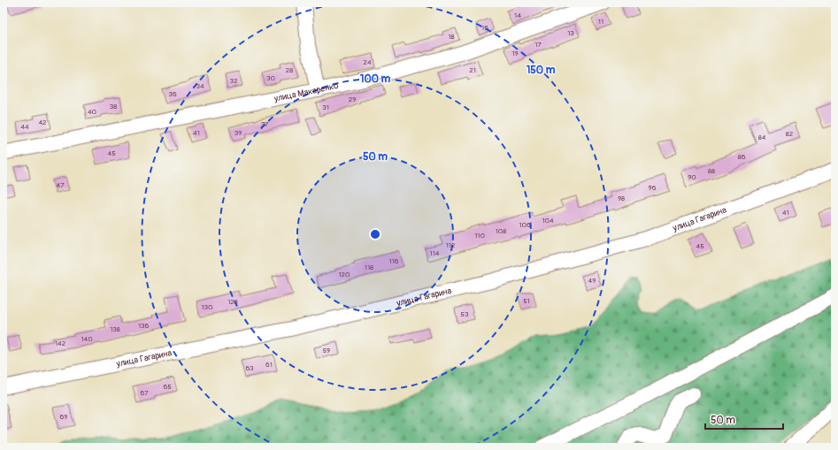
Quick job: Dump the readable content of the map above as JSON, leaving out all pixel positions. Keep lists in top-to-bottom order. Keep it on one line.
{"streets":{"street":["улица Макаренко","улица Гагарина"]},"house_numbers":["14","11","16","13","18","17","19","24","28","21","30","32","34","36","29","38","31","40","42","37","44","41","39","82","84","45","86","88","90","47","96","98","41","104","106","108","110","112","45","114","116","118","120","49","51","128","130","53","136","138","140","142","59","61","63","65","67","69"],"scale_bar":"50 m","rings":["150 m","100 m","50 m"]}
